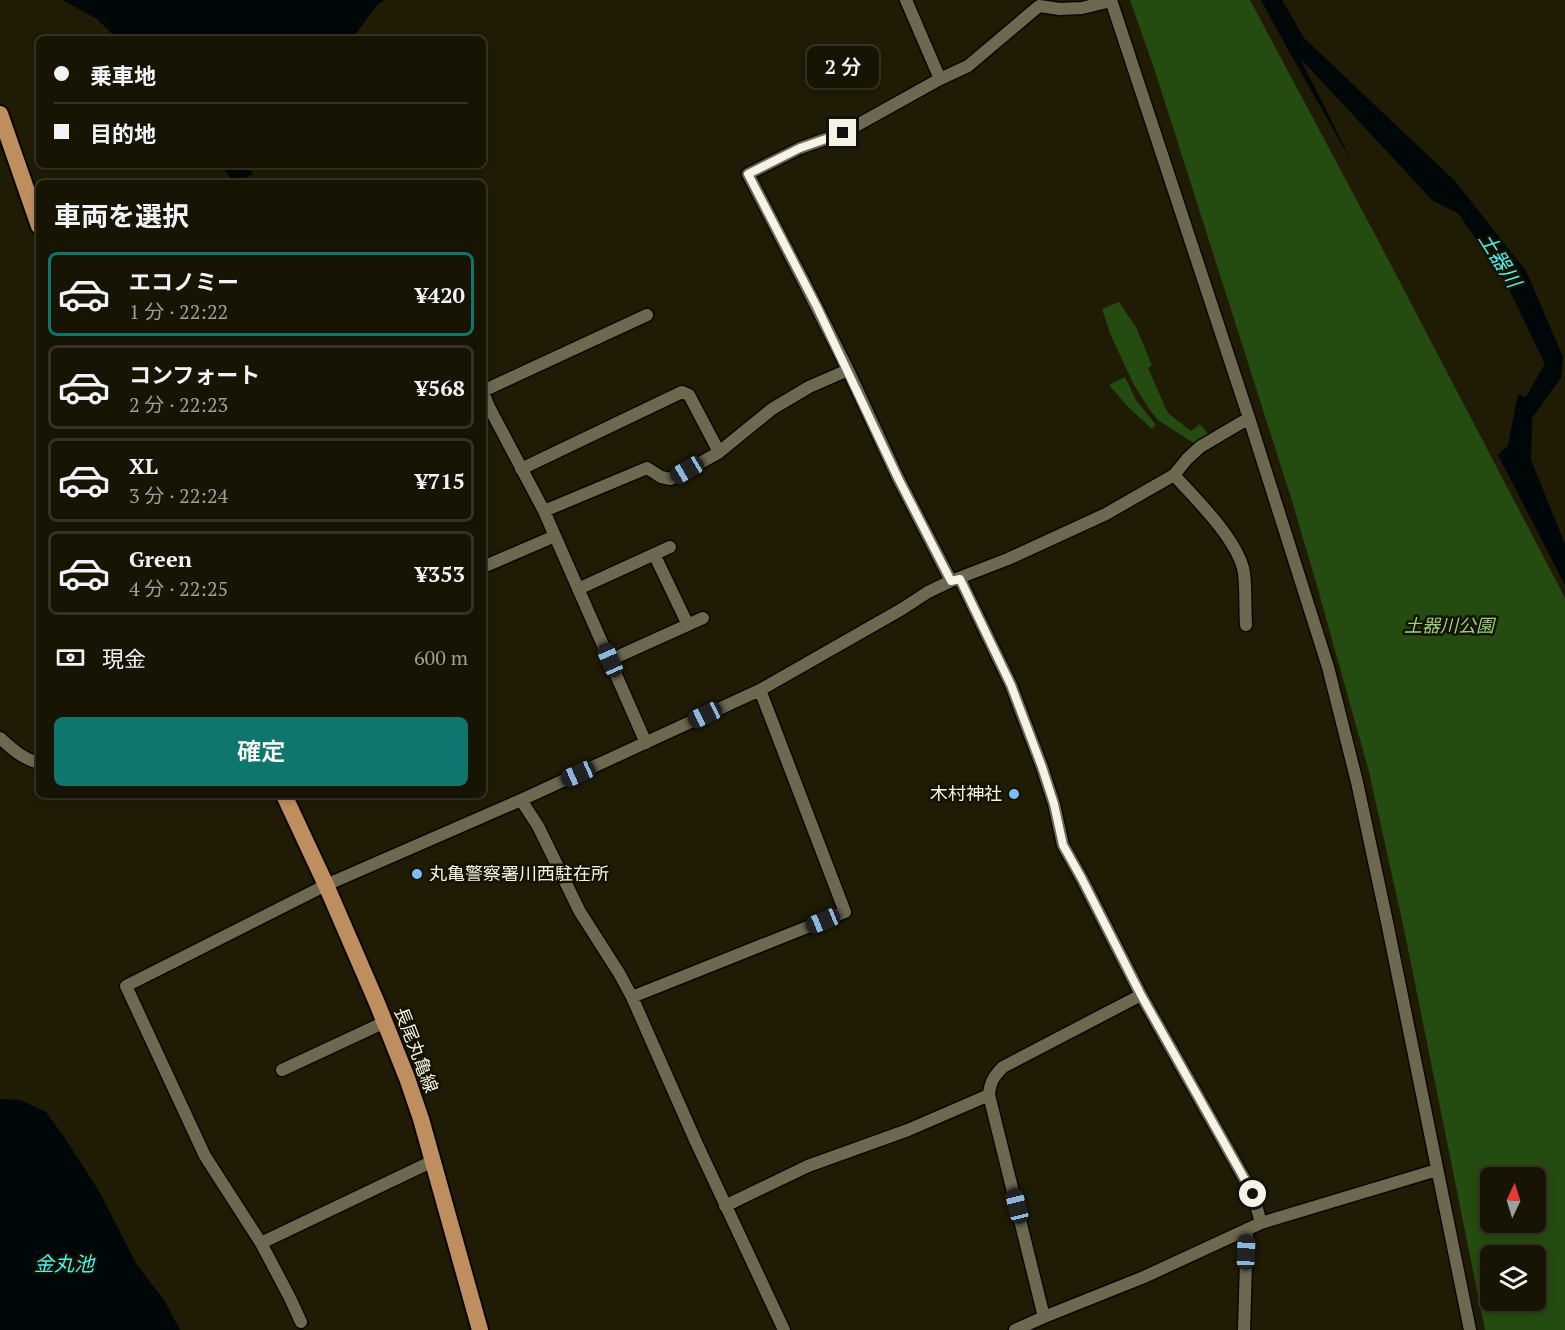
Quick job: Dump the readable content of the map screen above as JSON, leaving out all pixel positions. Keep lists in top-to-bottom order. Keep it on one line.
{"streets":{"main road":["長尾丸亀線"]},"water":["土器川","金丸池"],"parks":["土器川公園"],"places":["木村神社","丸亀警察署川西駐在所"],"north":"top","page":{"banner":["乗車地","目的地"],"bubble":"2 分","heading":"車両を選択","list":[{"name":"エコノミー","note":"1 分 · 22:22","value":"¥420"},{"name":"コンフォート","note":"2 分 · 22:23","value":"¥568"},{"name":"XL","note":"3 分 · 22:24","value":"¥715"},{"name":"Green","note":"4 分 · 22:25","value":"¥353"}],"pay":["現金","600 m"],"buttons":"確定"}}
